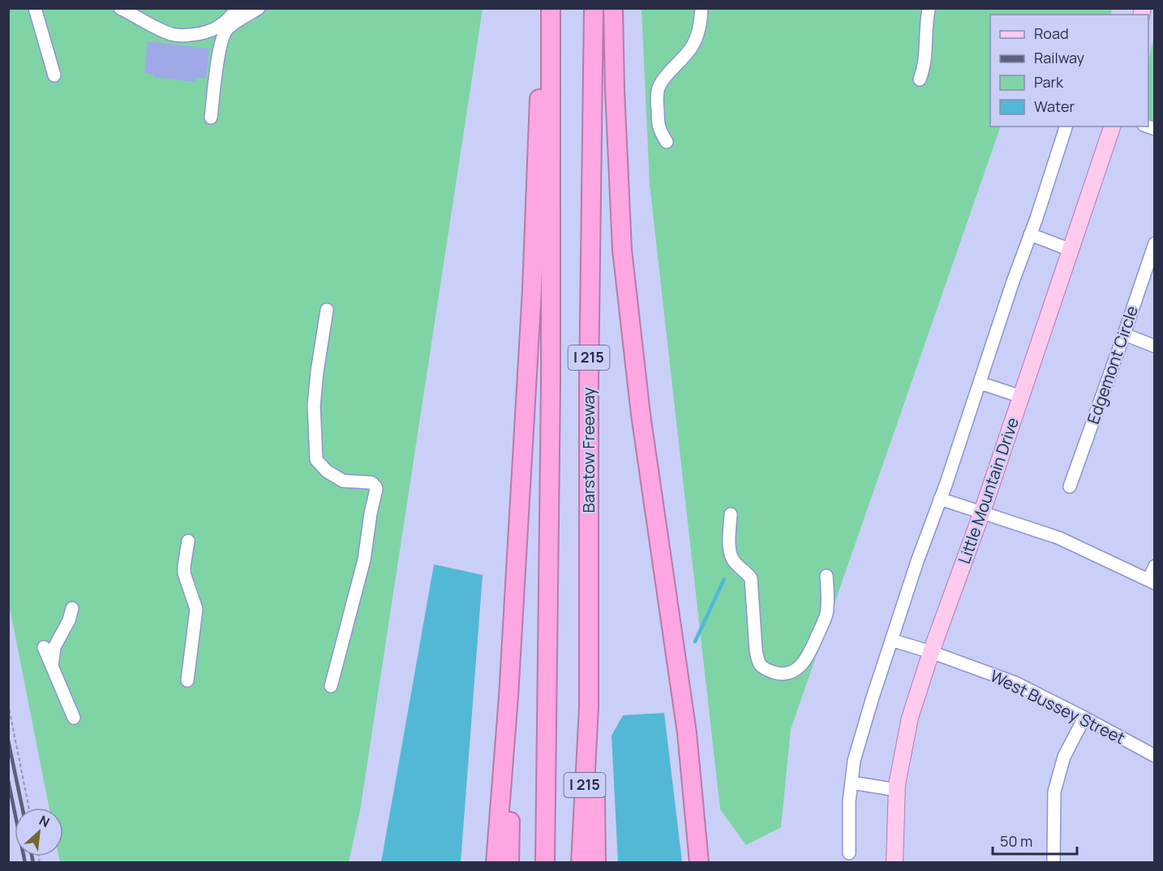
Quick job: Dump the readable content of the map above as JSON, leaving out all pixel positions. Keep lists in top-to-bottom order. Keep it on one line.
{"streets":{"highway":["I 215","Barstow Freeway"],"main road":["Little Mountain Drive"],"street":["Edgemont Circle","West Bussey Street"]},"crossings":[["Little Mountain Drive","West Bussey Street"]],"legend":["Road","Railway","Park","Water"],"scale_bar":"50 m","north":"top right"}
